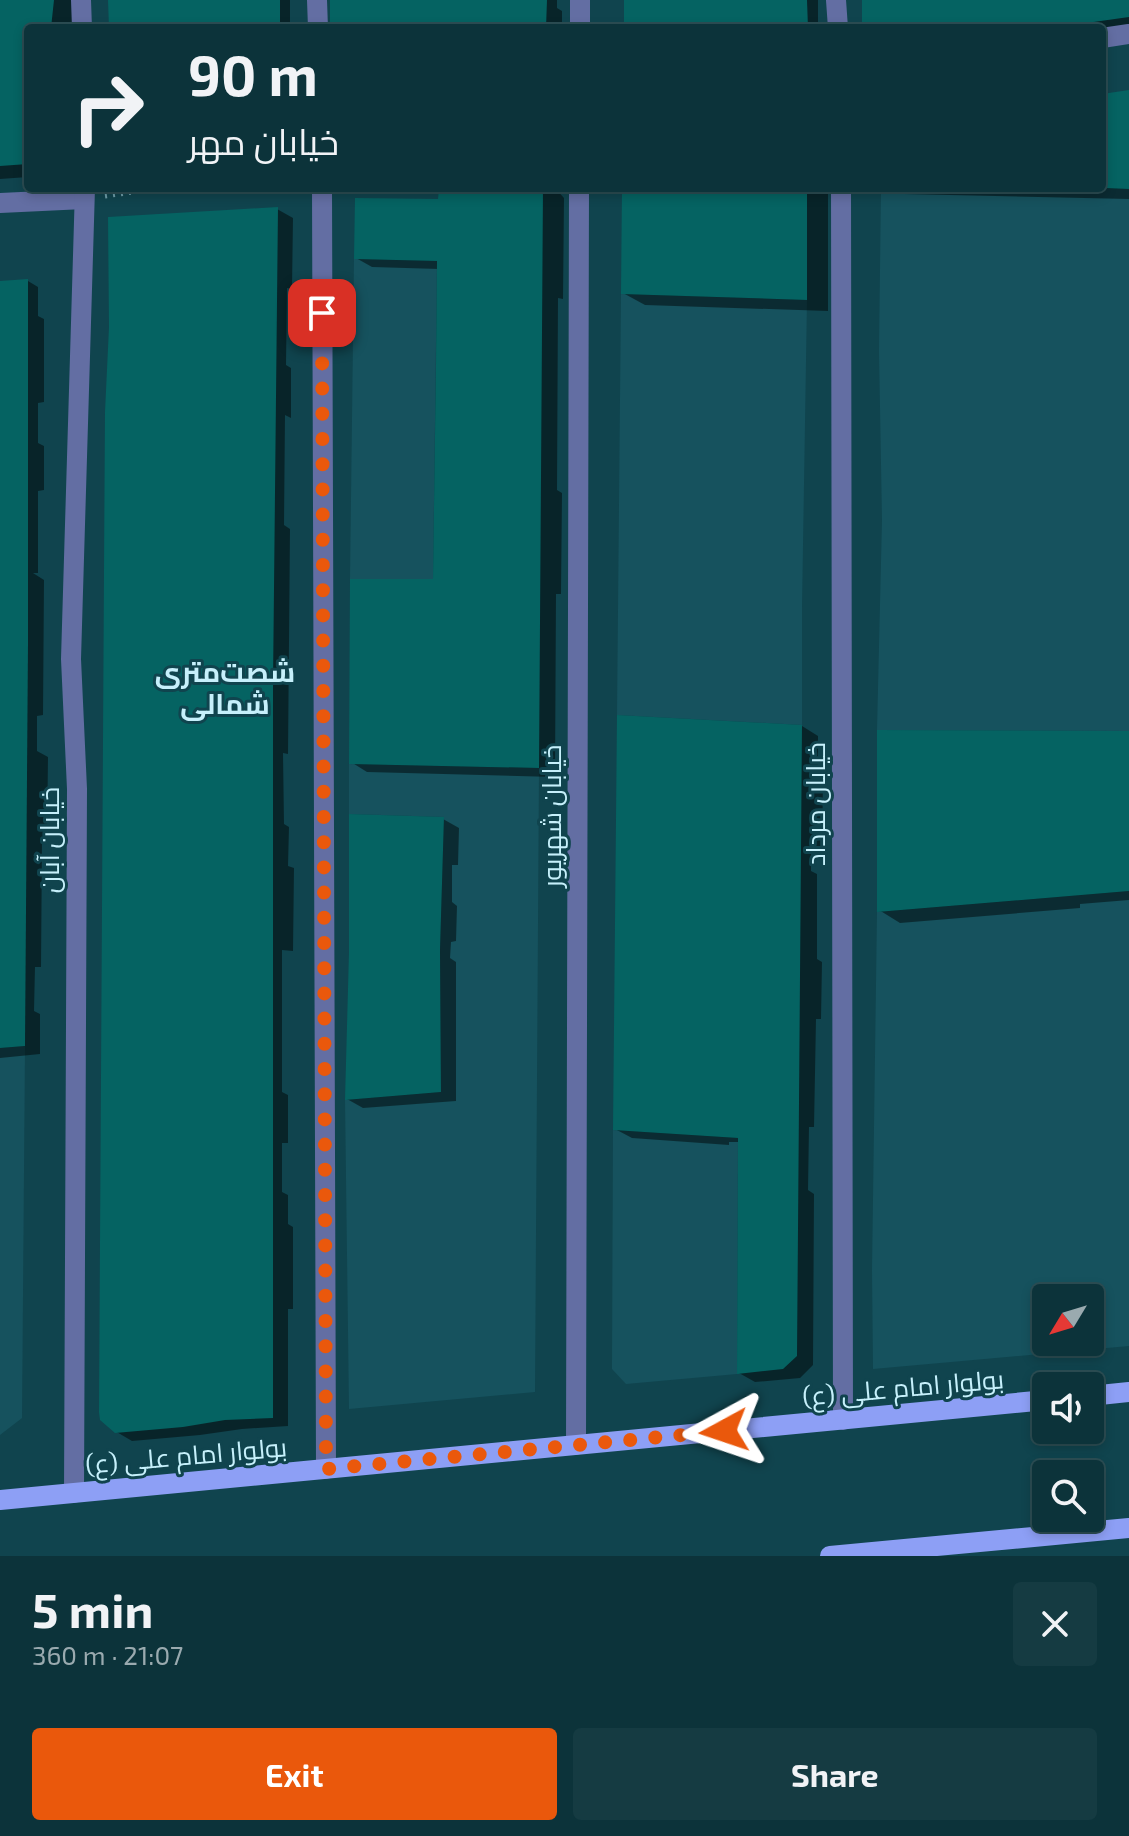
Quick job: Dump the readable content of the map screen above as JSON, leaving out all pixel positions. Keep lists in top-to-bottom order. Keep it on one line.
{"streets":{"main road":["بولوار امام علی (ع)"],"street":["خیابان مرداد","خیابان شهریور","خیابان آبان"]},"crossings":[["خیابان مرداد","بولوار امام علی (ع)"],["خیابان شهریور","بولوار امام علی (ع)"],["خیابان آبان","بولوار امام علی (ع)"]],"districts":["شصت‌متری شمالی"],"north":"bottom left","page":{"turn":["90 m","خیابان مهر"],"heading":["5 min","360 m · 21:07"],"buttons":["Exit","Share"]}}
